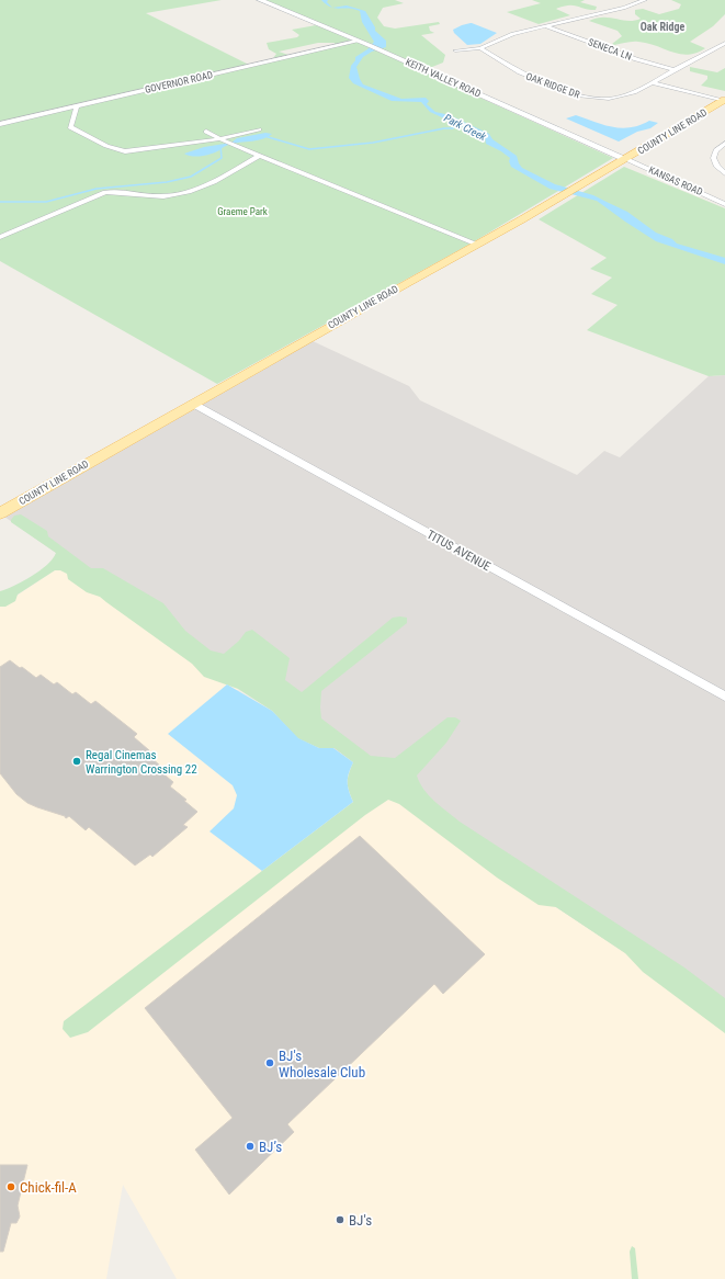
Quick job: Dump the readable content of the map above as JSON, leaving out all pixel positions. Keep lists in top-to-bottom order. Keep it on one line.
{"streets":{"main road":["COUNTY LINE ROAD"],"street":["SENECA LN","KEITH VALLEY ROAD","GOVERNOR ROAD","OAK RIDGE DR","KANSAS ROAD","TITUS AVENUE"]},"crossings":[["SENECA LN","OAK RIDGE DR"],["KEITH VALLEY ROAD","GOVERNOR ROAD"],["KEITH VALLEY ROAD","COUNTY LINE ROAD"],["KEITH VALLEY ROAD","KANSAS ROAD"],["COUNTY LINE ROAD","KANSAS ROAD"],["COUNTY LINE ROAD","TITUS AVENUE"]],"districts":["Oak Ridge"],"water":["Park Creek"],"parks":["Graeme Park"],"places":["Regal Cinemas Warrington Crossing 22","BJ's Wholesale Club","BJ’s","Chick-fil-A","BJ's"]}
